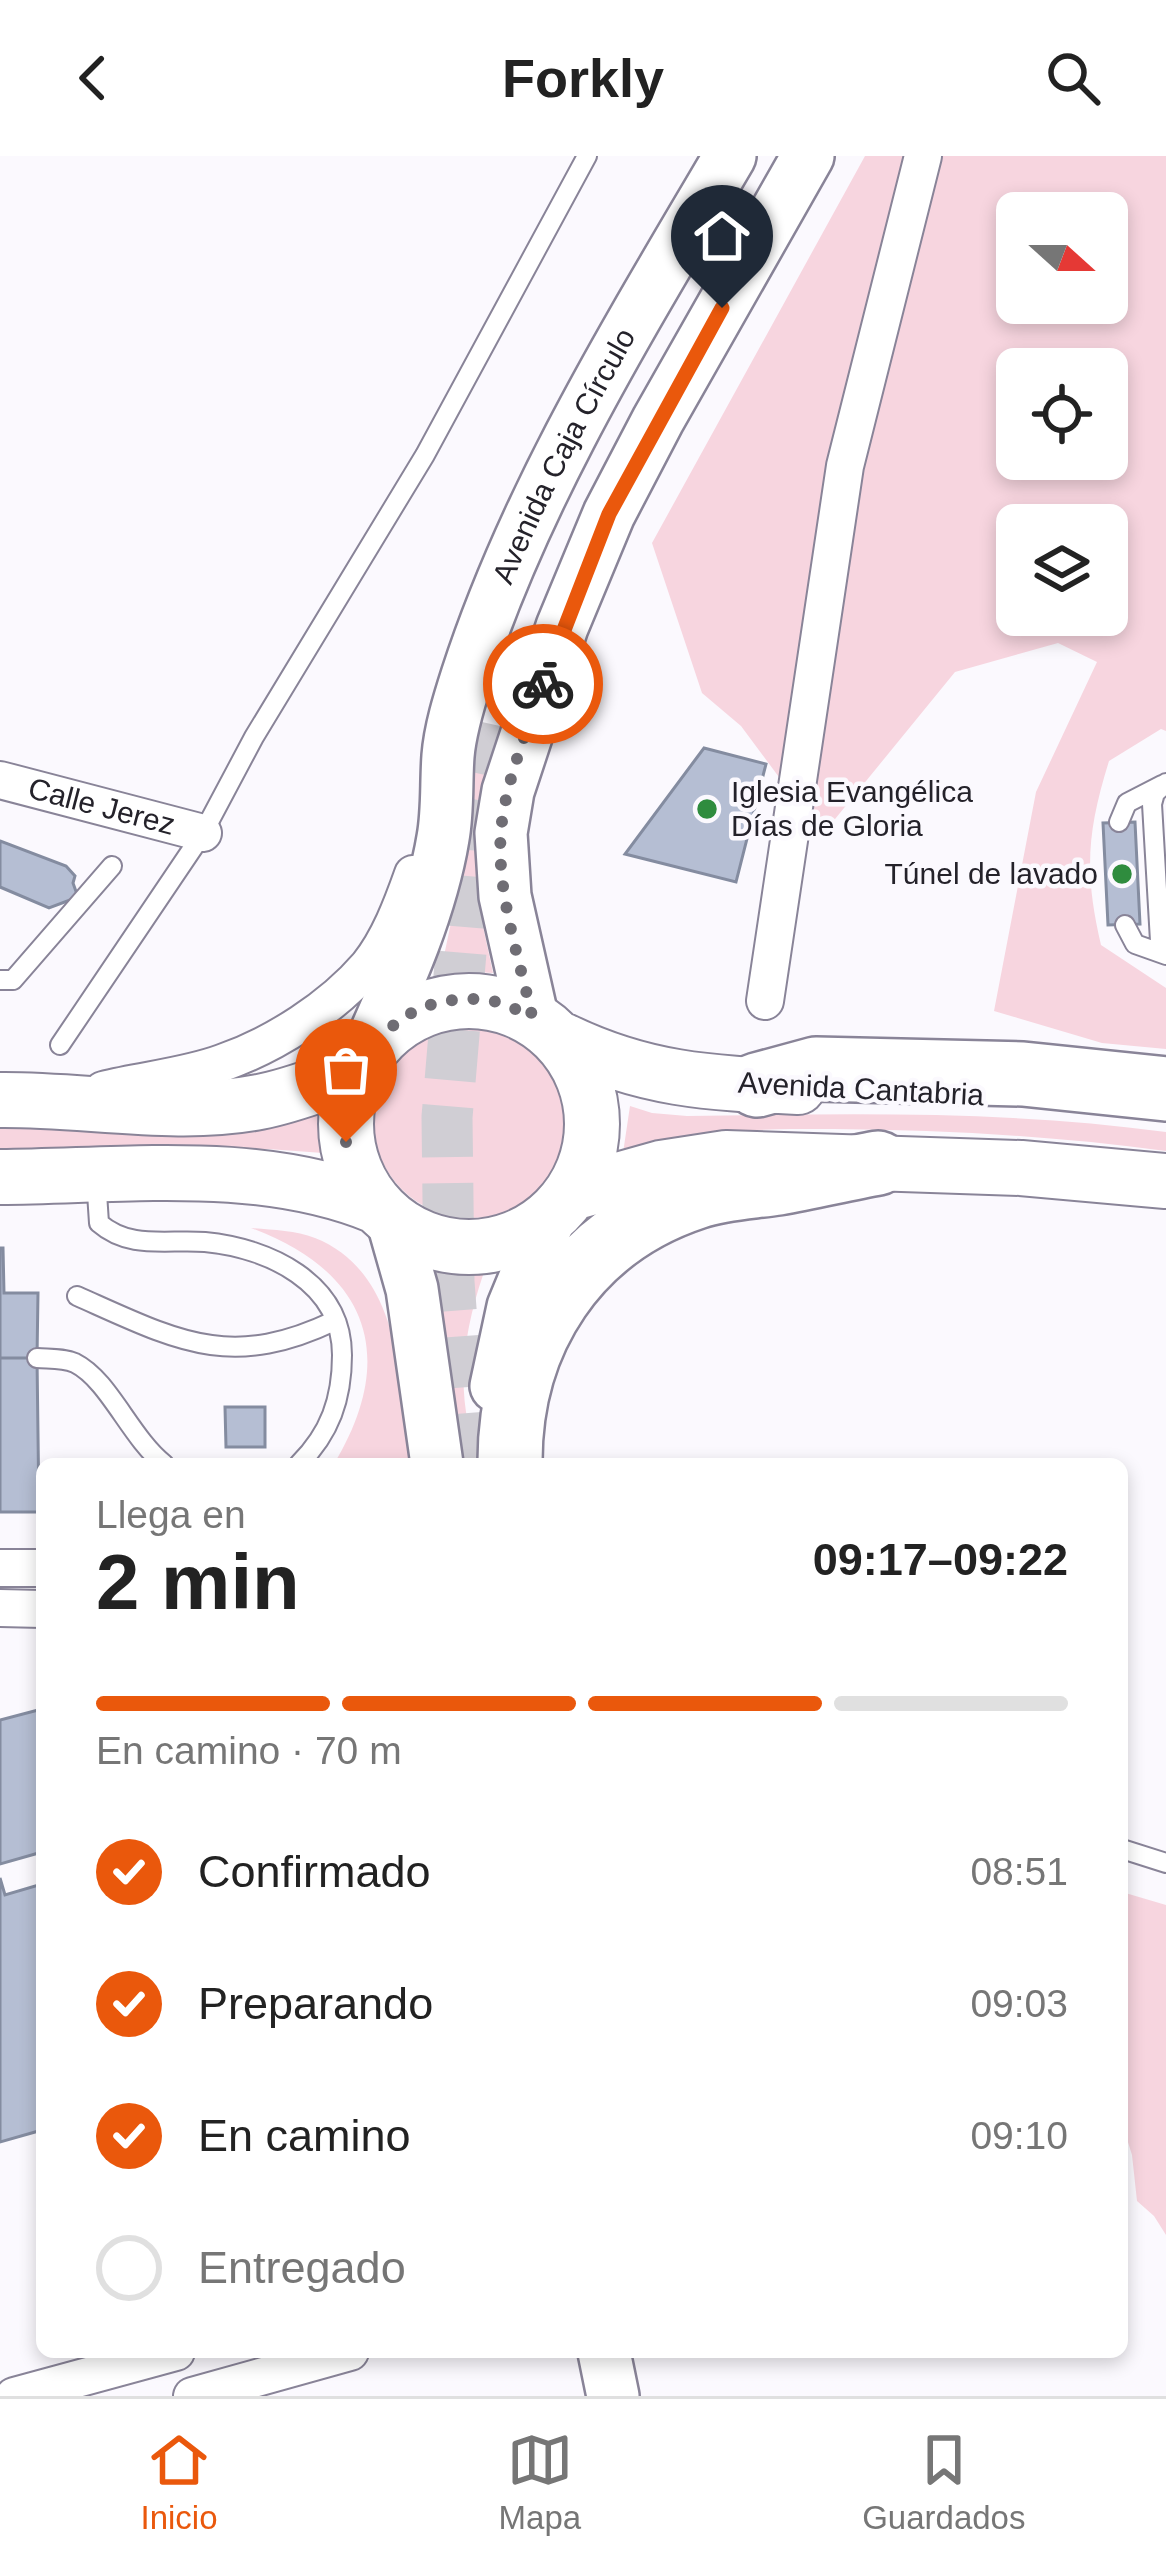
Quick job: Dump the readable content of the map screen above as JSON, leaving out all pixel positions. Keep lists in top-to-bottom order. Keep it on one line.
{"streets":{"main road":["Avenida Caja Círculo","Avenida Cantabria"],"street":["Calle Jerez"]},"crossings":[["Avenida Caja Círculo","Avenida Cantabria"]],"places":["Iglesia Evangélica Días de Gloria","Túnel de lavado"],"north":"right","page":{"header":"Forkly","heading":["2 min","Llega en","09:17–09:22"],"bar":"En camino · 70 m","list":[["Confirmado","08:51"],["Preparando","09:03"],["En camino","09:10"],"Entregado"],"tabs":["Inicio","Mapa","Guardados"]}}
